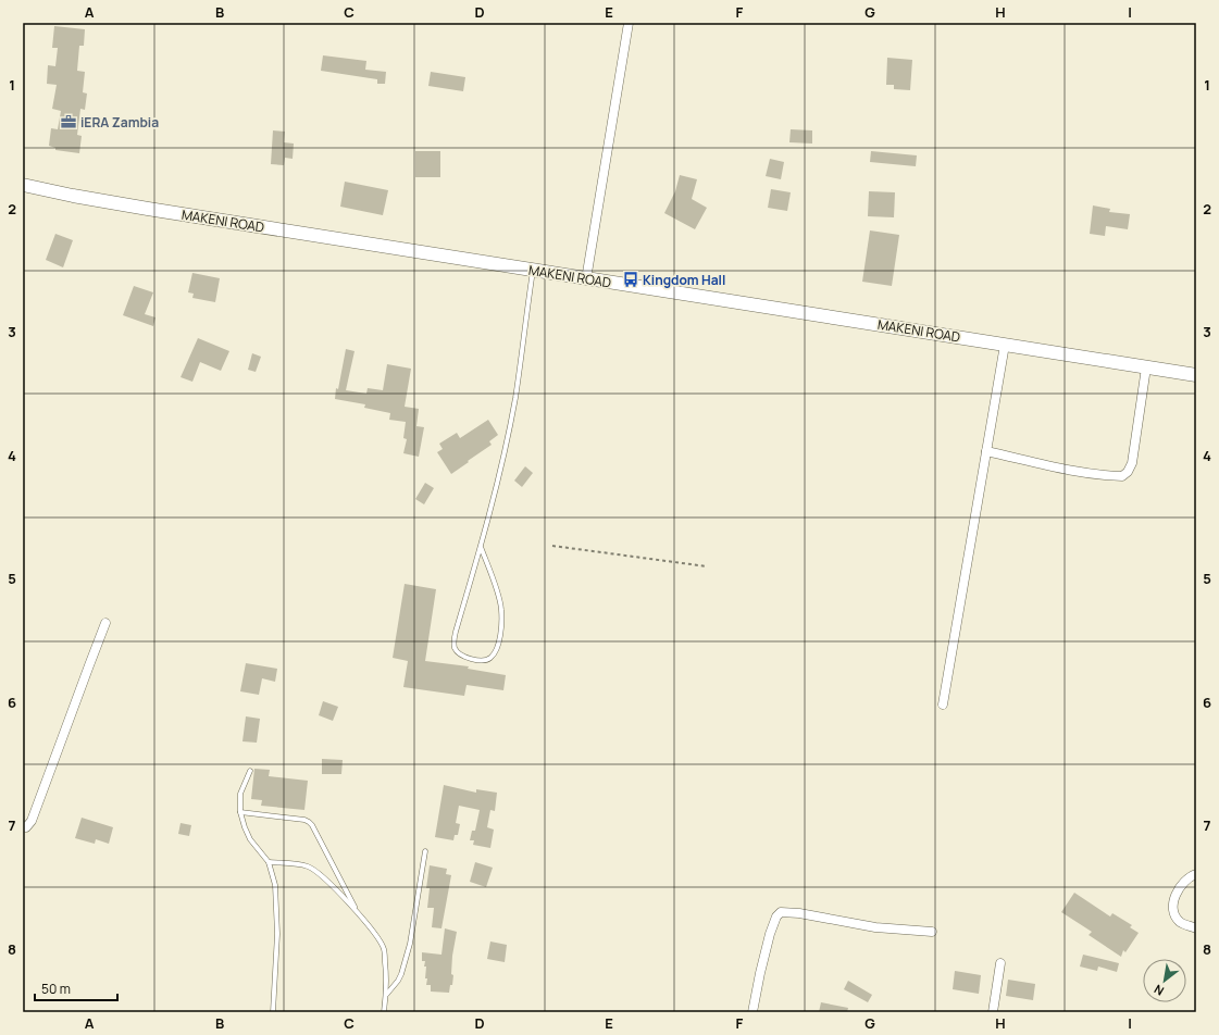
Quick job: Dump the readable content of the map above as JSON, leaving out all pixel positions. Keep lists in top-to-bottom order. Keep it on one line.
{"streets":{"main road":["MAKENI ROAD"]},"places":{"office":["iERA Zambia"],"bus stop":["Kingdom Hall"]},"scale_bar":"50 m","north":"bottom left","grid":{"columns":["A","B","C","D","E","F","G","H","I"],"rows":["1","2","3","4","5","6","7","8"]}}
